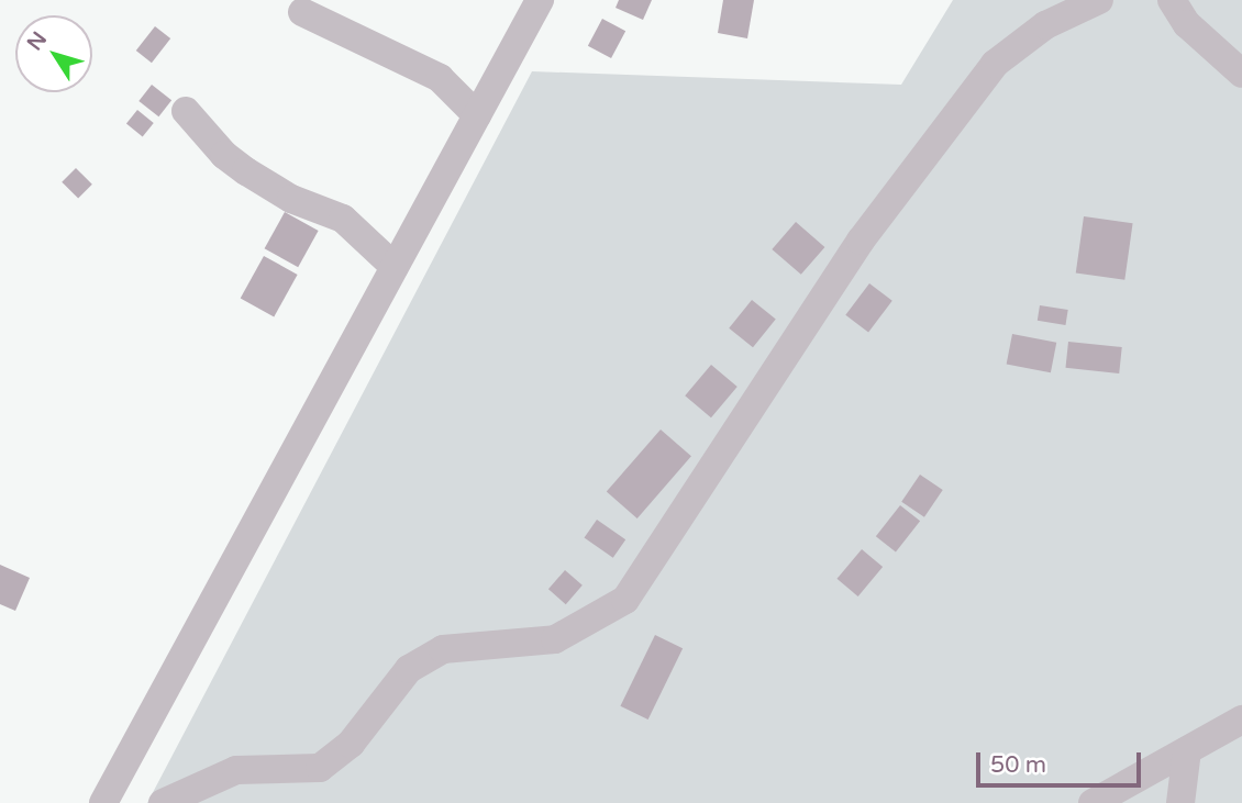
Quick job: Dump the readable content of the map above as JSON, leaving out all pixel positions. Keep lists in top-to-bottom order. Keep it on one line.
{"scale_bar":"50 m","north":"top left"}
